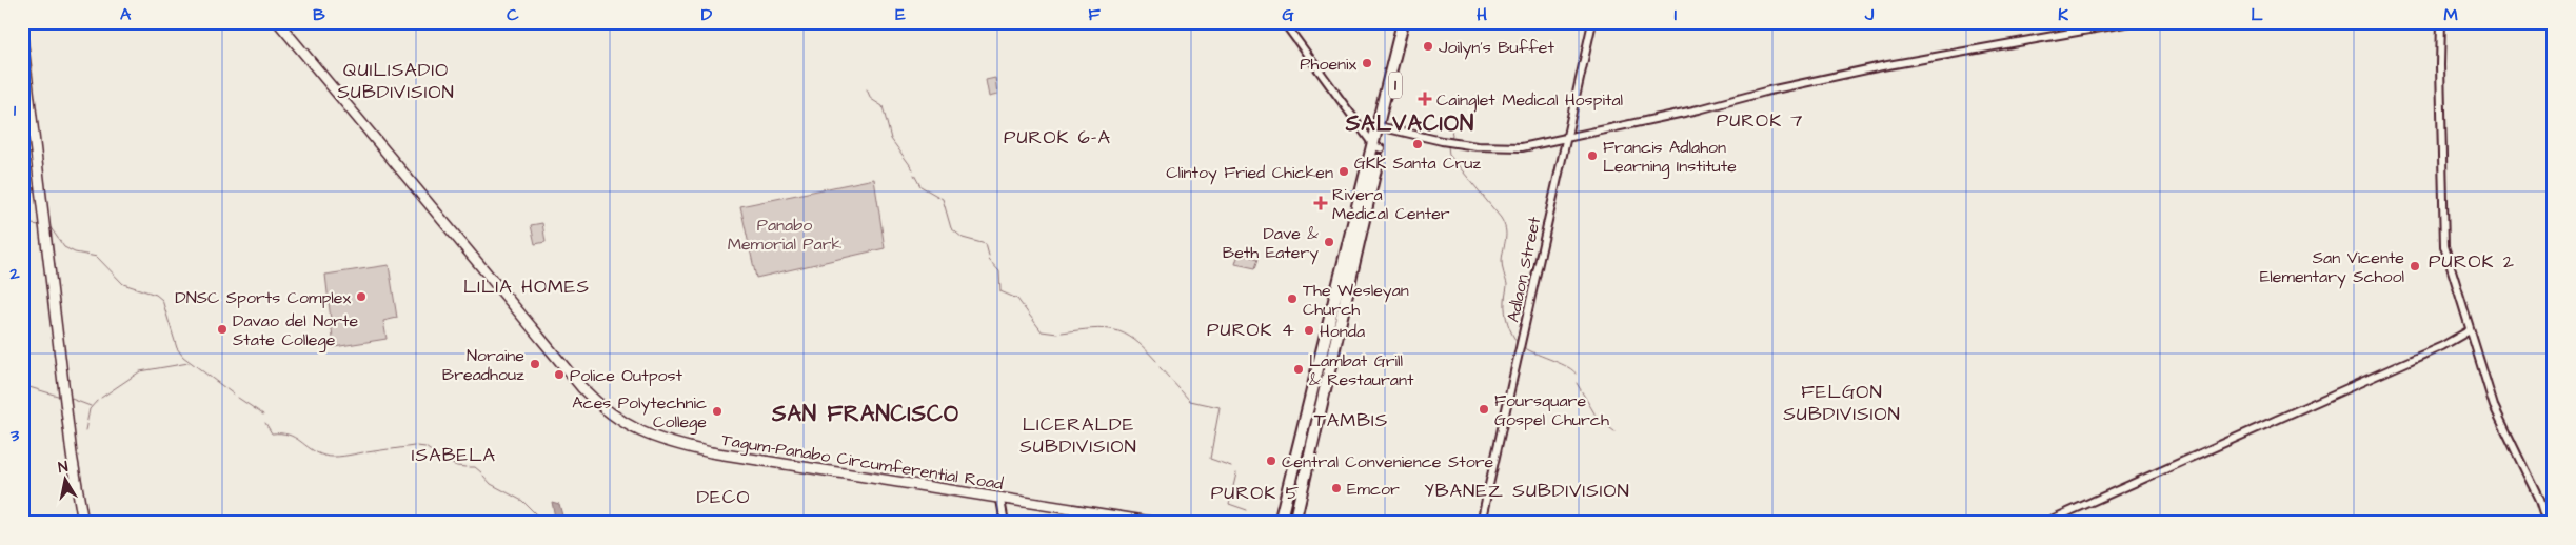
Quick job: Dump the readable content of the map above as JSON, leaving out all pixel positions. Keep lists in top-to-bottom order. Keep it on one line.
{"streets":{"highway":["1"],"main road":["Tagum-Panabo Circumferential Road"],"street":["Adlaon Street"]},"districts":["QUILISADIO SUBDIVISION","PUROK 7","SALVACION","PUROK 6-A","PUROK 2","LILIA HOMES","PUROK 4","FELGON SUBDIVISION","SAN FRANCISCO","TAMBIS","LICERALDE SUBDIVISION","ISABELA","YBANEZ SUBDIVISION","PUROK 5","DECO"],"parks":["Panabo Memorial Park"],"places":{"other":["Joilyn's Buffet","Phoenix","GKK Santa Cruz","Francis Adlahon Learning Institute","Clintoy Fried Chicken","Dave & Beth Eatery","San Vicente Elementary School","DNSC Sports Complex","The Wesleyan Church","Davao del Norte State College","Honda","Noraine Breadhouz","Lambat Grill & Restaurant","Police Outpost","Foursquare Gospel Church","Aces Polytechnic College","Central Convenience Store","Emcor"],"health":["Cainglet Medical Hospital","Rivera Medical Center"]},"north":"top","grid":{"columns":["A","B","C","D","E","F","G","H","I","J","K","L","M"],"rows":["1","2","3"]}}
